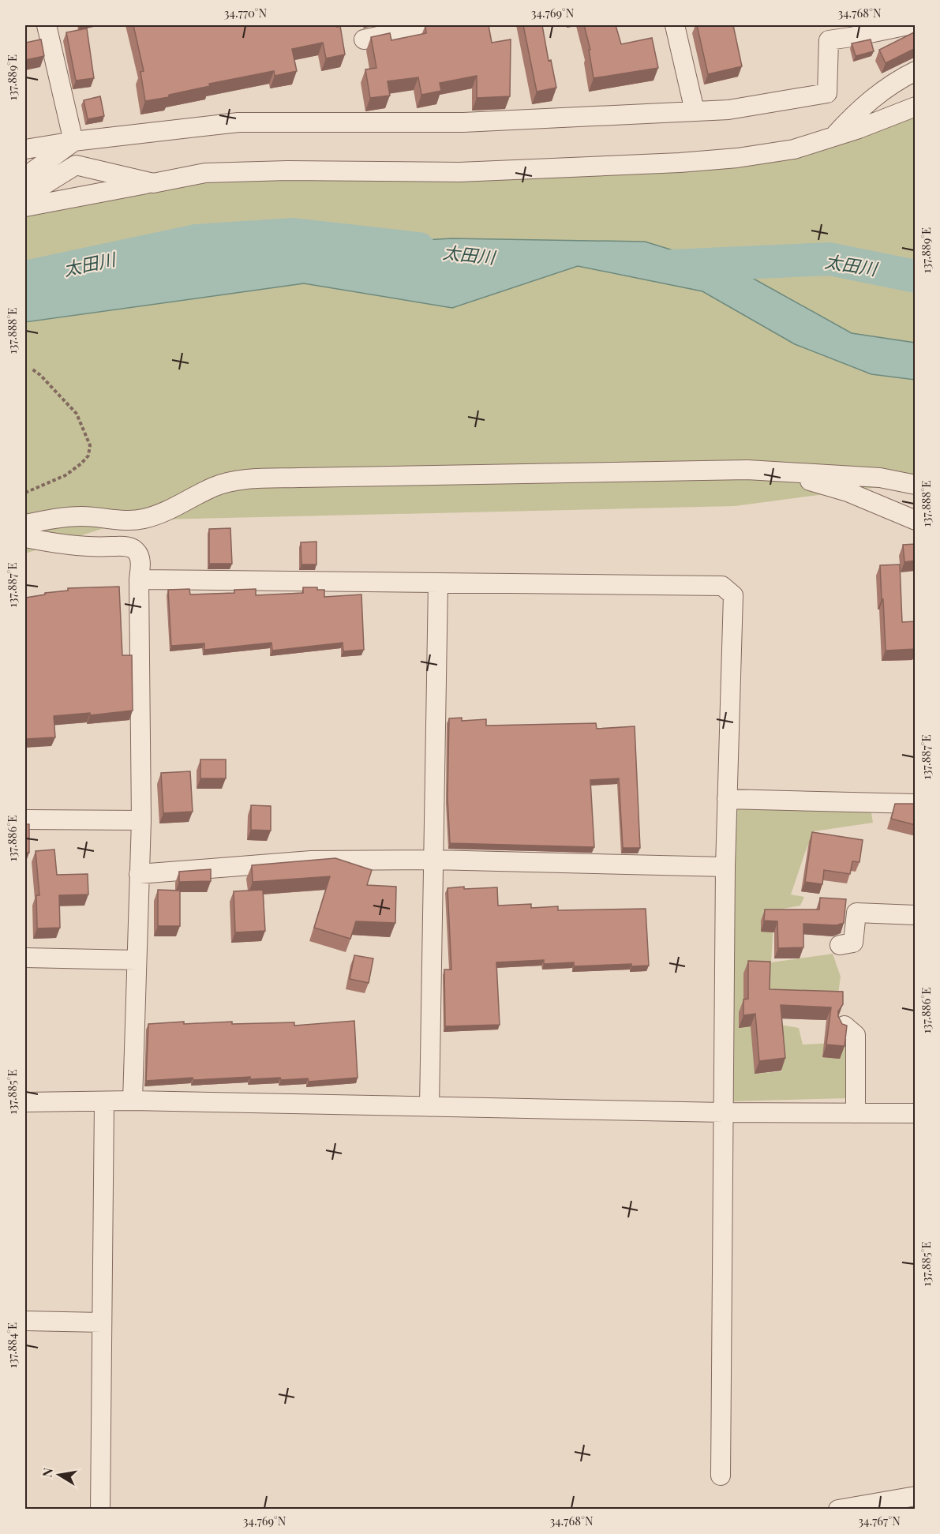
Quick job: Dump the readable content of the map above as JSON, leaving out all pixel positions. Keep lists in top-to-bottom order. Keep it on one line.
{"water":["太田川"],"north":"left","coordinates":["34.770°N","34.769°N","34.768°N","137.889°E","137.888°E","137.887°E","137.886°E","137.885°E","137.884°E","34.767°N"]}
